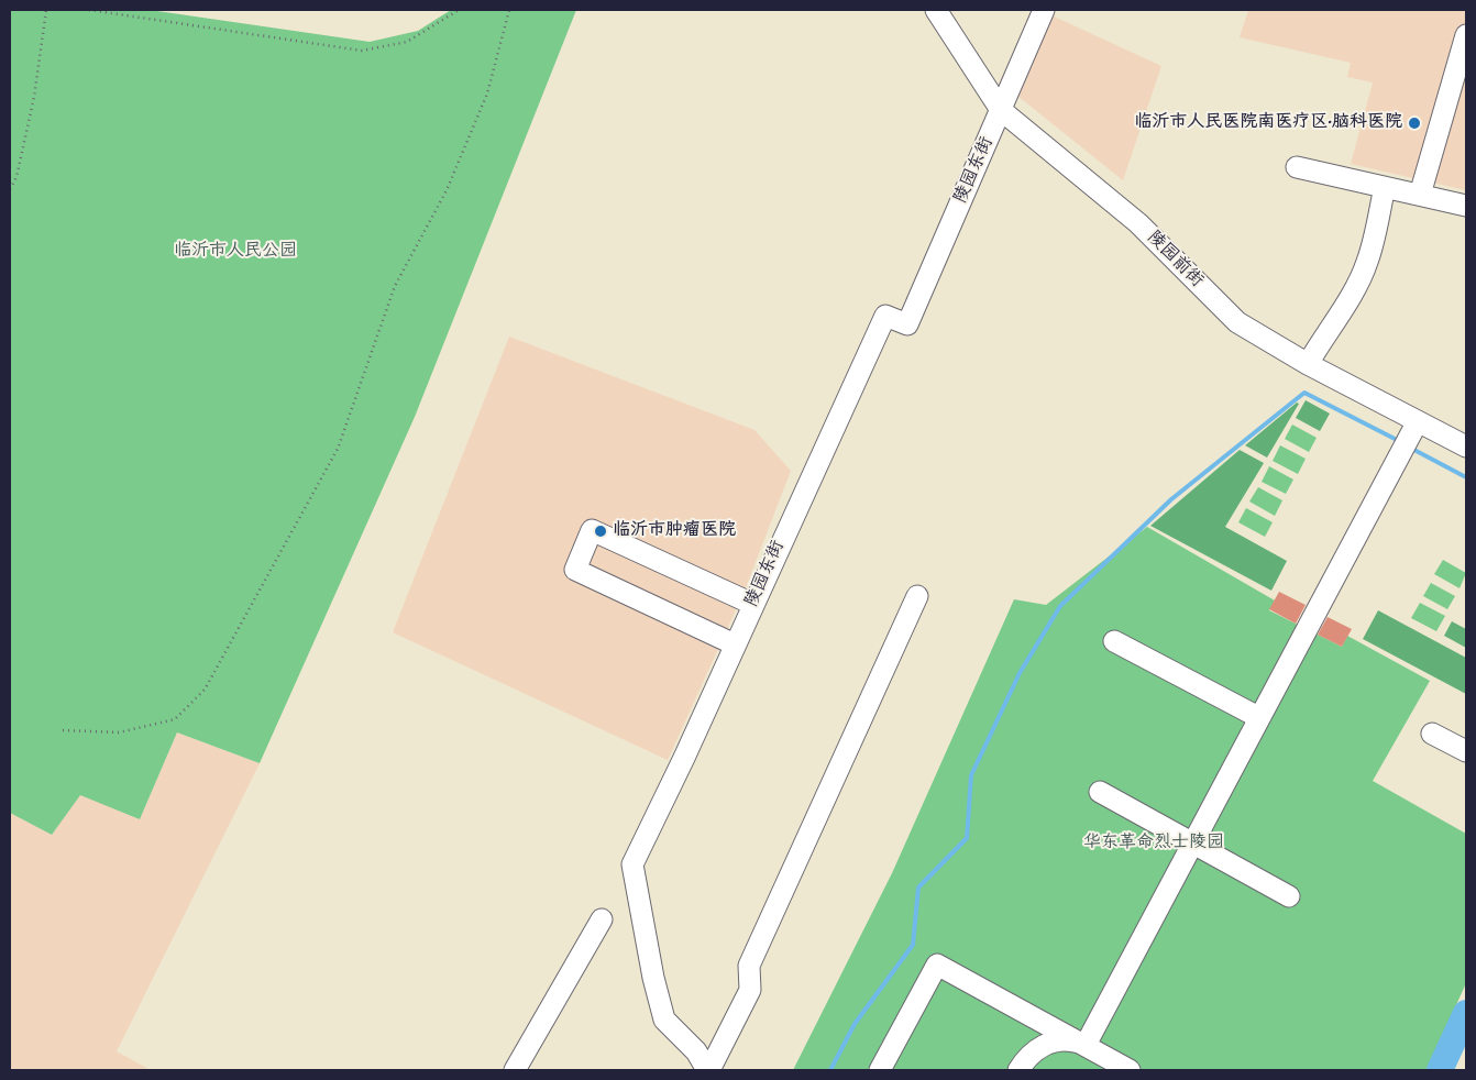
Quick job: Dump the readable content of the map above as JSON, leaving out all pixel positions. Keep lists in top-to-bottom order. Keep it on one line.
{"streets":{"street":["陵园东街","陵园前街"]},"crossings":[["陵园东街","陵园前街"]],"parks":["临沂市人民公园","华东革命烈士陵园"],"places":["临沂市人民医院南医疗区·脑科医院","临沂市肿瘤医院"]}
